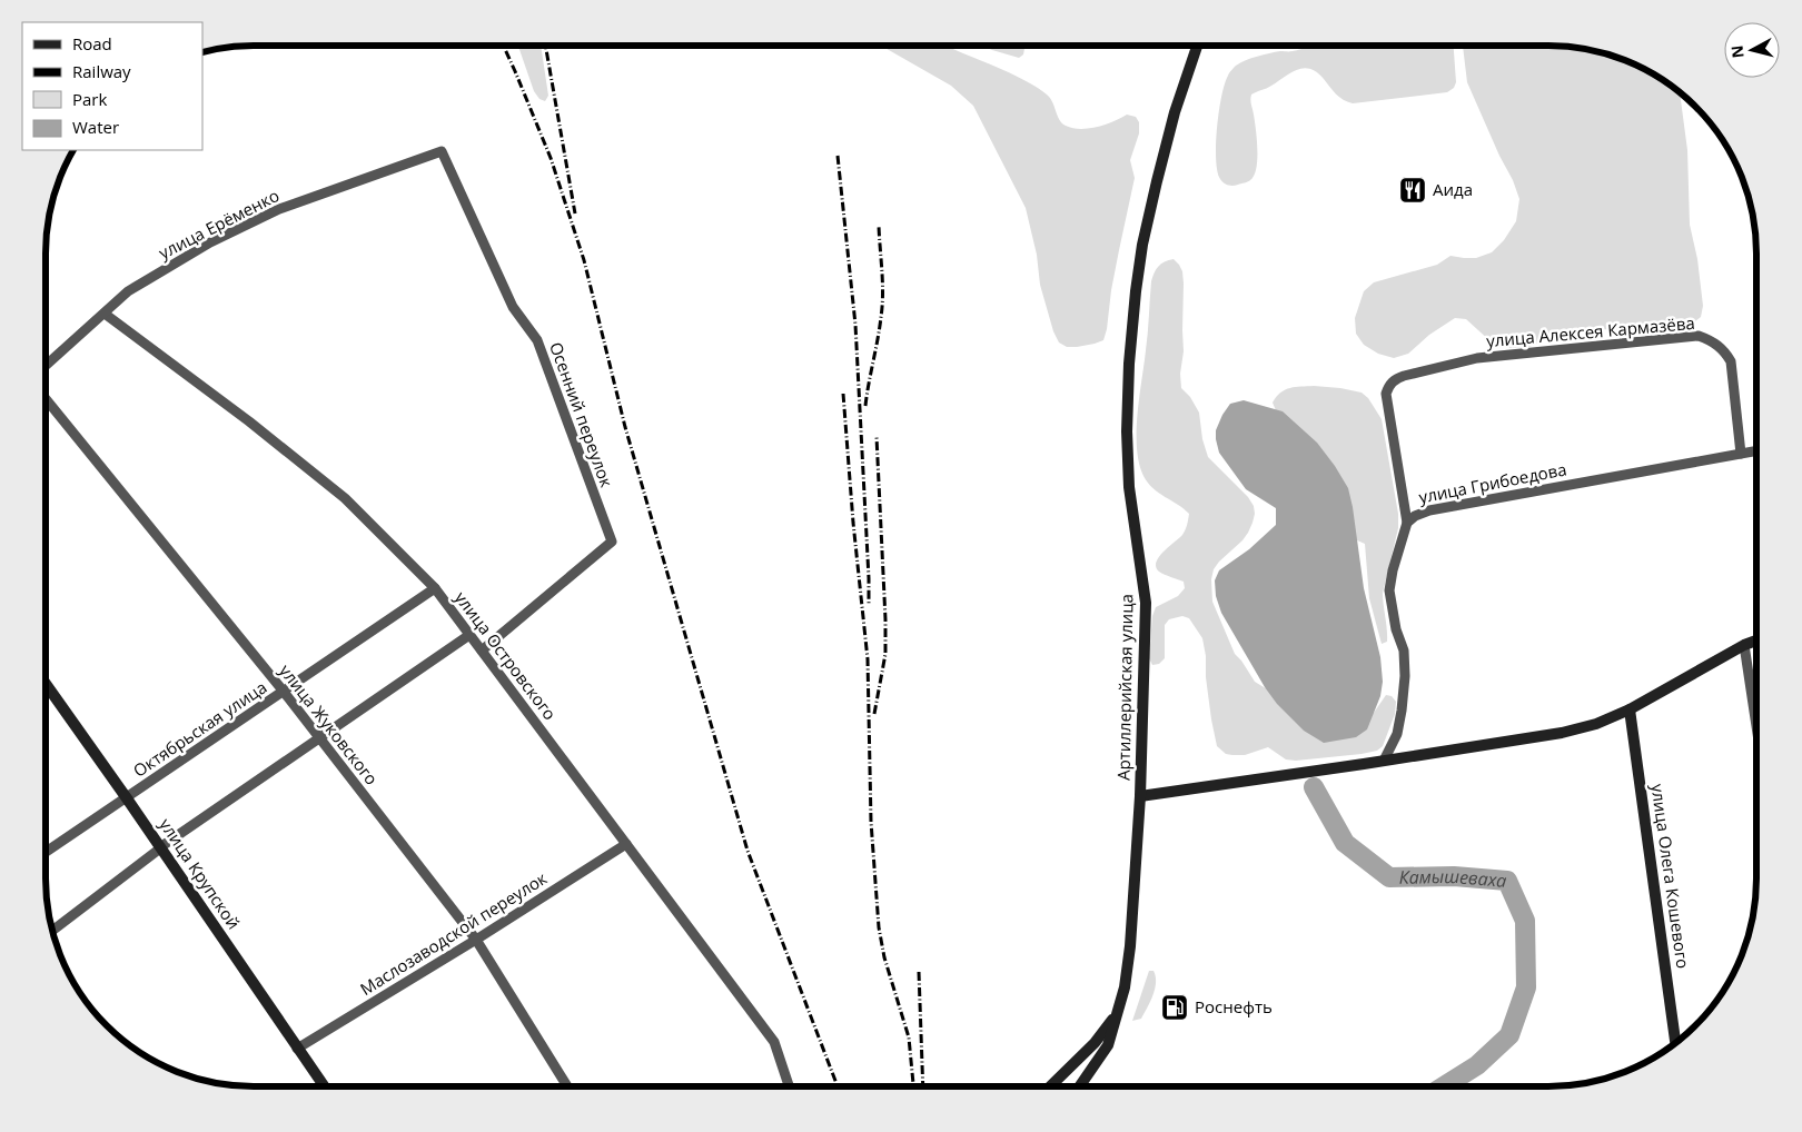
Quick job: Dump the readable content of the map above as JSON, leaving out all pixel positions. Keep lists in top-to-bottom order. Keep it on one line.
{"streets":{"street":["улица Ерёменко","улица Алексея Кармазёва","Осенний переулок","улица Грибоедова","улица Островского","Артиллерийская улица","улица Жуковского","Октябрьская улица","улица Крупской","улица Олега Кошевого","Маслозаводской переулок"]},"crossings":[["улица Ерёменко","Осенний переулок"],["улица Ерёменко","улица Островского"],["улица Алексея Кармазёва","улица Грибоедова"],["Осенний переулок","улица Островского"],["улица Островского","Октябрьская улица"],["улица Островского","Маслозаводской переулок"],["улица Жуковского","Октябрьская улица"],["улица Жуковского","Маслозаводской переулок"],["Октябрьская улица","улица Крупской"],["улица Крупской","Маслозаводской переулок"]],"water":["Камышеваха"],"places":{"restaurant":["Аида"],"fuel station":["Роснефть"]},"legend":["Road","Railway","Park","Water"],"north":"left"}
